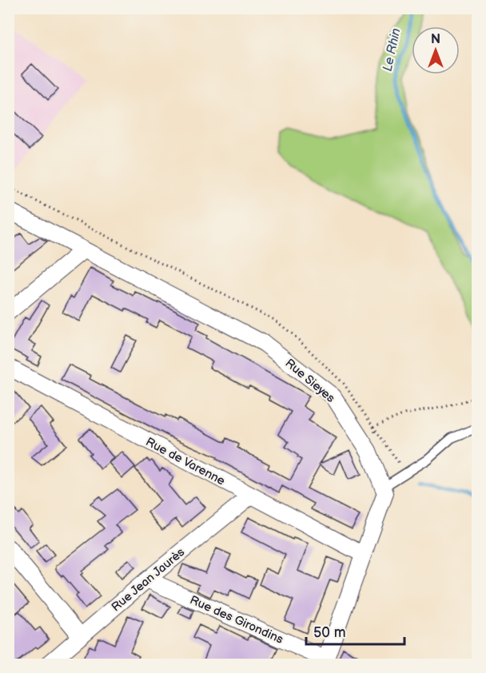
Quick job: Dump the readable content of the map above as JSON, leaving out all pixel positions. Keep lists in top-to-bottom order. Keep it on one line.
{"streets":{"street":["Rue Sieyes","Rue de Varenne","Rue Jean Jaurès","Rue des Girondins"]},"crossings":[["Rue de Varenne","Rue Jean Jaurès"],["Rue Jean Jaurès","Rue des Girondins"]],"water":["Le Rhin"],"scale_bar":"50 m","north":"top"}
